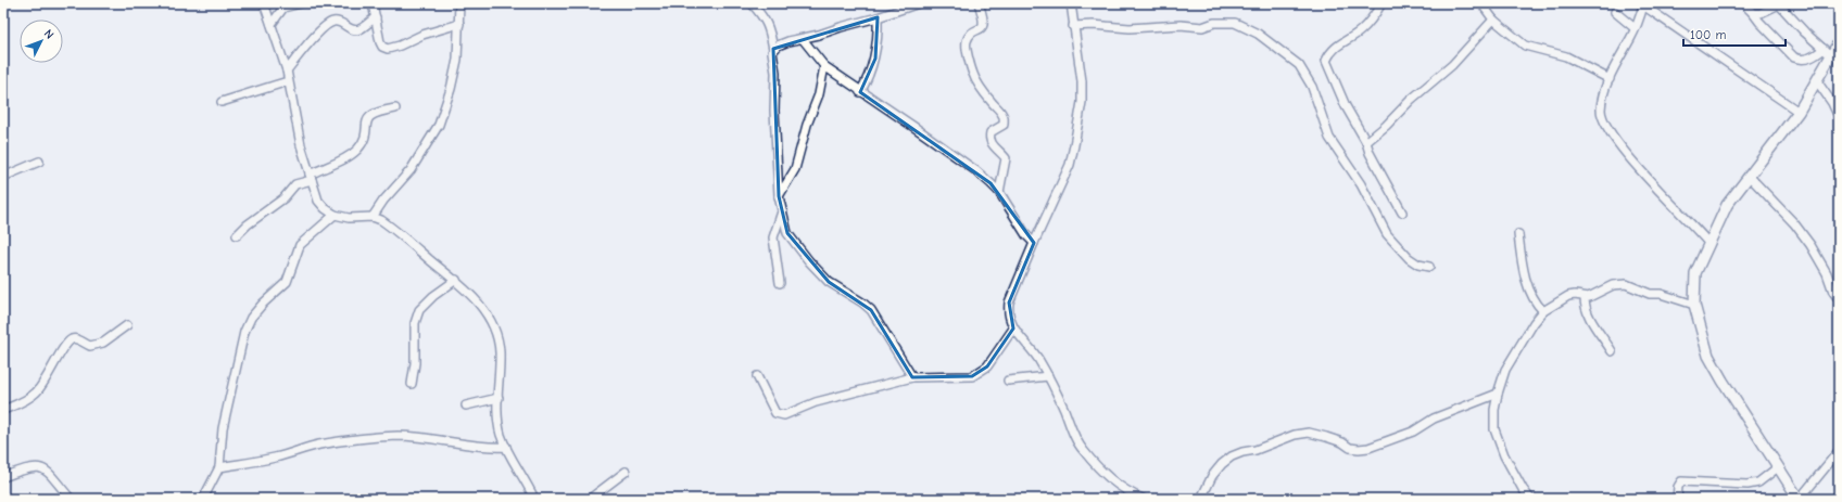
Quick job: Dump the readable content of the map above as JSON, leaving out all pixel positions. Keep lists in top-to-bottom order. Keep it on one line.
{"scale_bar":"100 m","north":"top right"}
